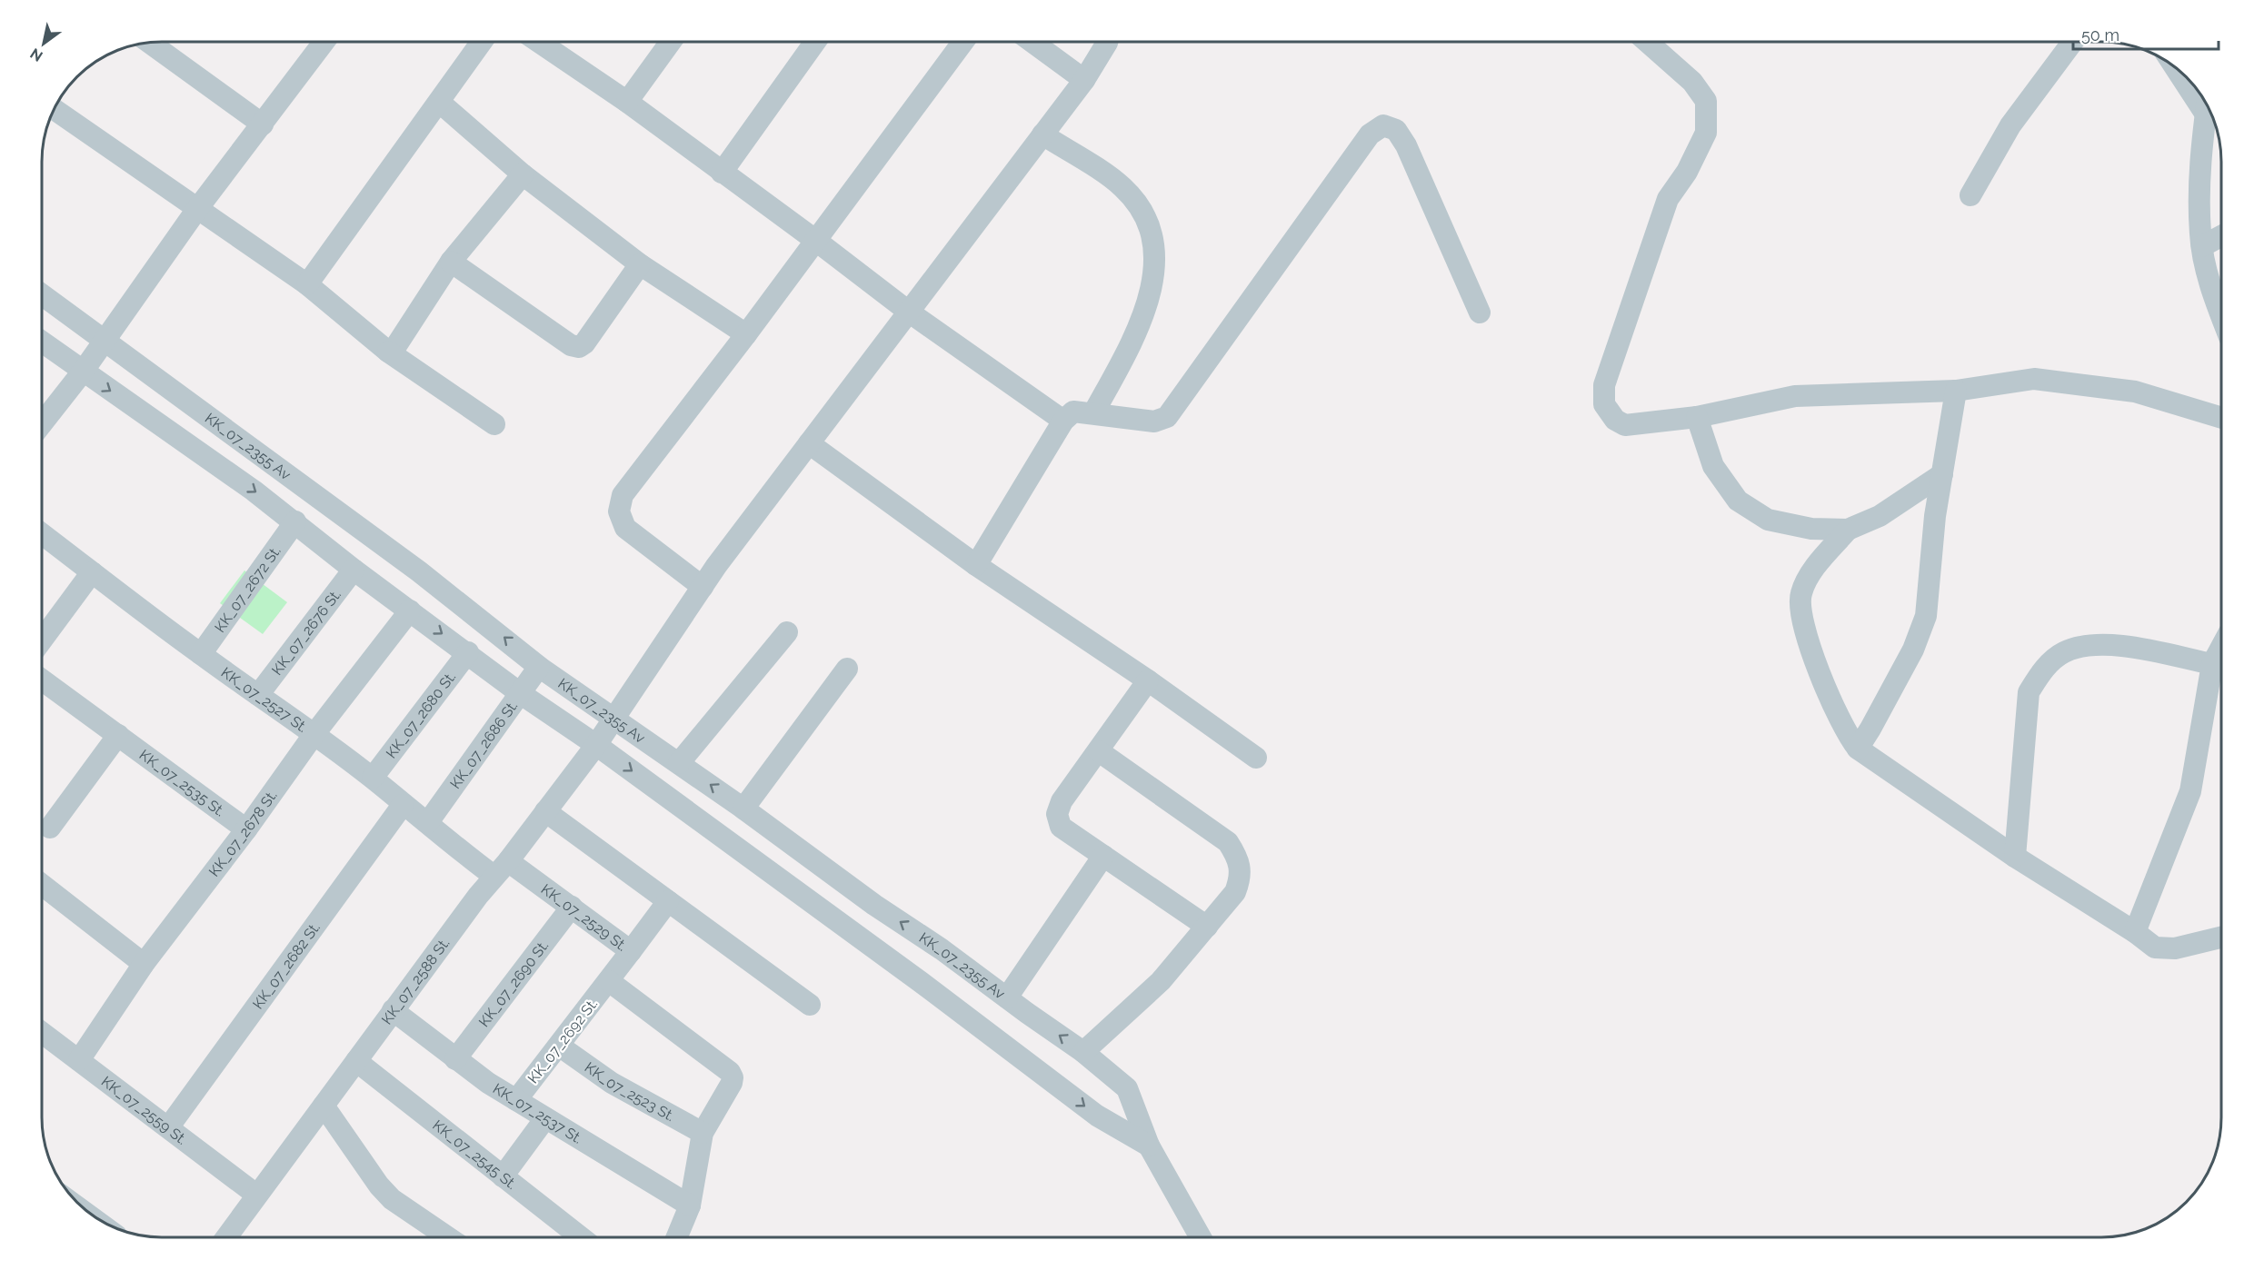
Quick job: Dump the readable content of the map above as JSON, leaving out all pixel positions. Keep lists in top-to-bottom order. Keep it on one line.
{"streets":{"street":["KK_07_2355 Av","KK_07_2672 St.","KK_07_2676 St.","KK_07_2527 St.","KK_07_2680 St.","KK_07_2686 St.","KK_07_2535 St.","KK_07_2678 St.","KK_07_2529 St.","KK_07_2682 St.","KK_07_2588 St.","KK_07_2690 St.","KK_07_2692 St.","KK_07_2523 St.","KK_07_2559 St.","KK_07_2537 St.","KK_07_2545 St."]},"crossings":[["KK_07_2355 Av","KK_07_2686 St."],["KK_07_2355 Av","KK_07_2588 St."],["KK_07_2672 St.","KK_07_2527 St."],["KK_07_2676 St.","KK_07_2527 St."],["KK_07_2527 St.","KK_07_2680 St."],["KK_07_2527 St.","KK_07_2686 St."],["KK_07_2527 St.","KK_07_2678 St."],["KK_07_2527 St.","KK_07_2529 St."],["KK_07_2527 St.","KK_07_2682 St."],["KK_07_2527 St.","KK_07_2588 St."],["KK_07_2535 St.","KK_07_2678 St."],["KK_07_2678 St.","KK_07_2559 St."],["KK_07_2529 St.","KK_07_2588 St."],["KK_07_2529 St.","KK_07_2690 St."],["KK_07_2529 St.","KK_07_2692 St."],["KK_07_2682 St.","KK_07_2559 St."],["KK_07_2588 St.","KK_07_2559 St."],["KK_07_2588 St.","KK_07_2537 St."],["KK_07_2588 St.","KK_07_2545 St."],["KK_07_2690 St.","KK_07_2537 St."],["KK_07_2692 St.","KK_07_2523 St."],["KK_07_2692 St.","KK_07_2537 St."]],"scale_bar":"50 m","north":"bottom left"}
